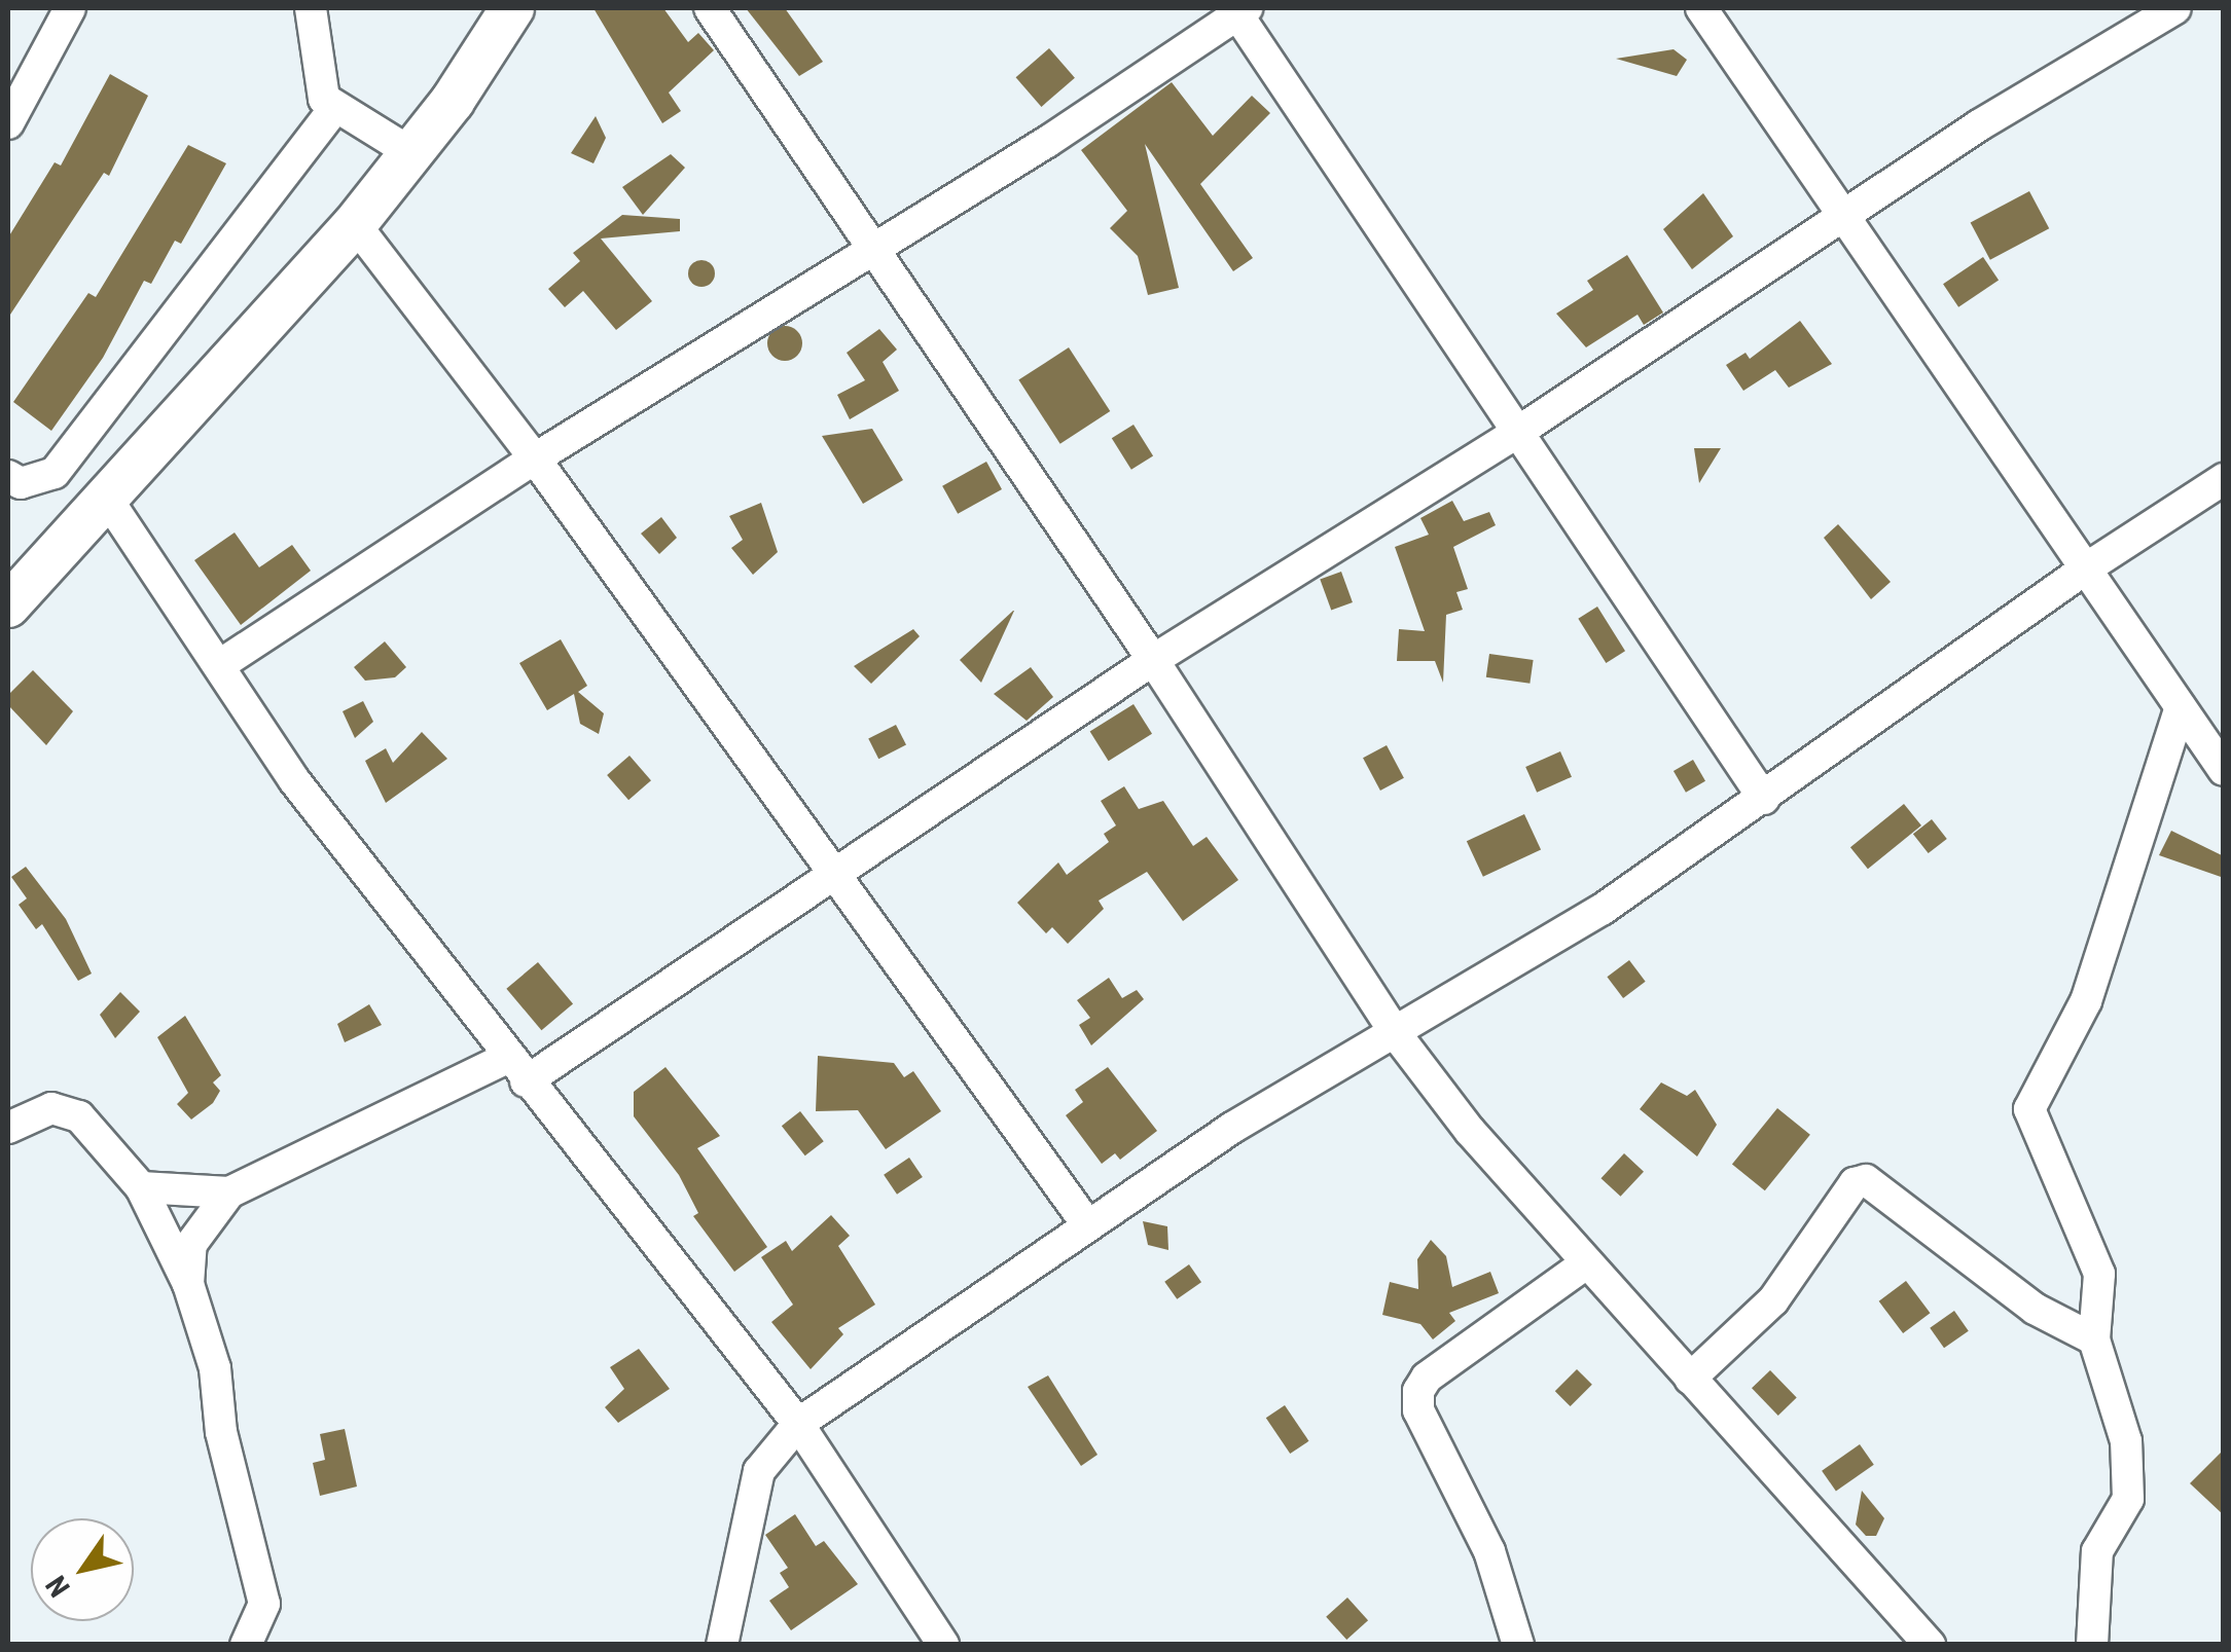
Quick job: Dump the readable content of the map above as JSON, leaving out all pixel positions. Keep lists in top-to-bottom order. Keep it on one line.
{"north":"bottom left"}
